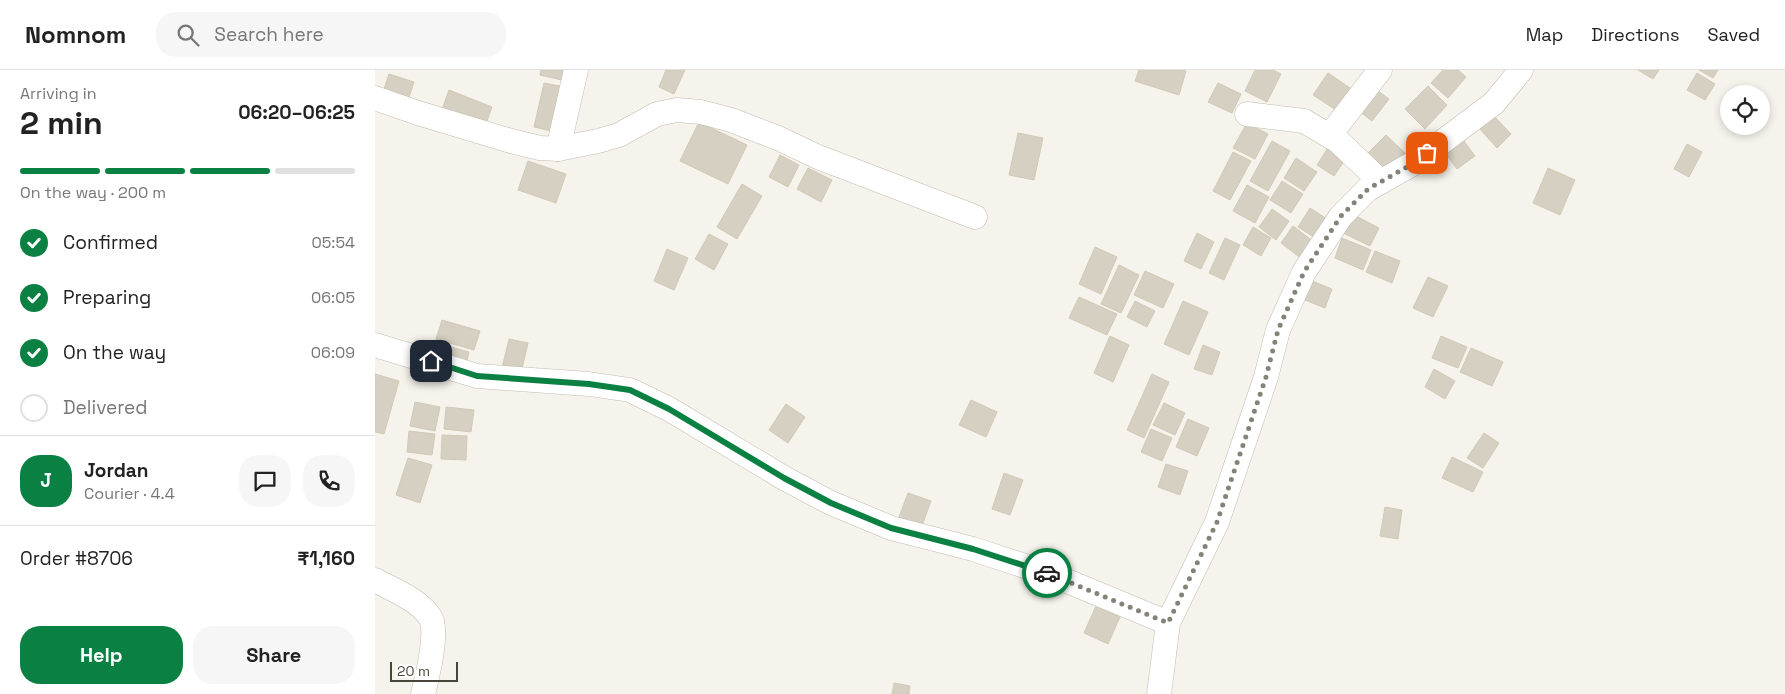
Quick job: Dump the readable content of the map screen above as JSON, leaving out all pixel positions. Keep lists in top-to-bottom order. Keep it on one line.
{"scale_bar":"20 m","page":{"header":"Nomnom","search":"Search here","nav":["Map","Directions","Saved"],"heading":["2 min","Arriving in","06:20–06:25"],"panel":["Jordan","Courier · 4.4","Order #8706","₹1,160"],"bar":"On the way · 200 m","list":[["Confirmed","05:54"],["Preparing","06:05"],["On the way","06:09"],"Delivered"],"round":"J","buttons":["Help","Share"],"scale":"20 m"}}
